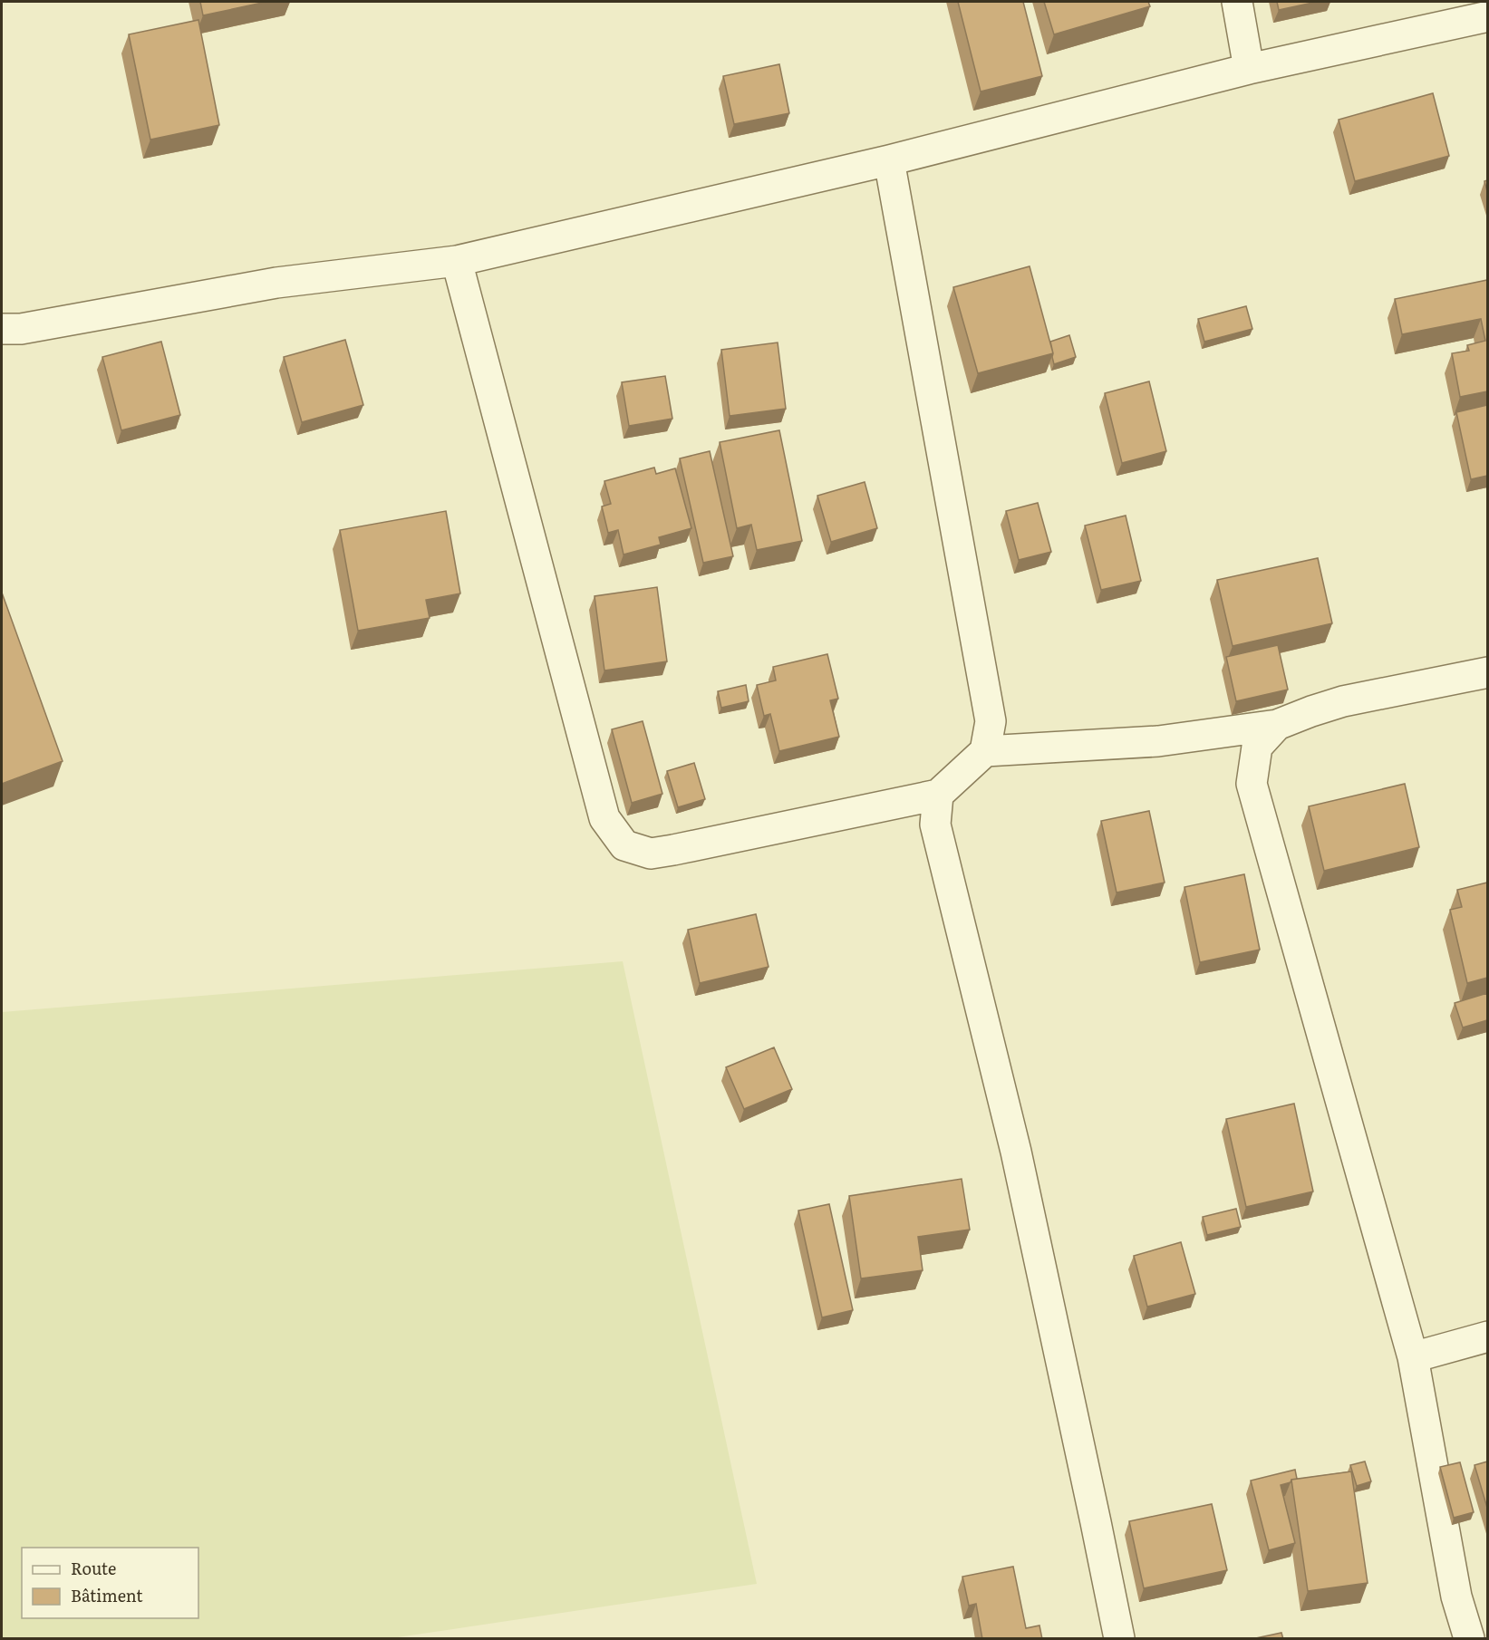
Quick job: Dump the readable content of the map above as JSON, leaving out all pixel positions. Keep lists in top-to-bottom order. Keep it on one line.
{"legend":["Route","Bâtiment"]}
